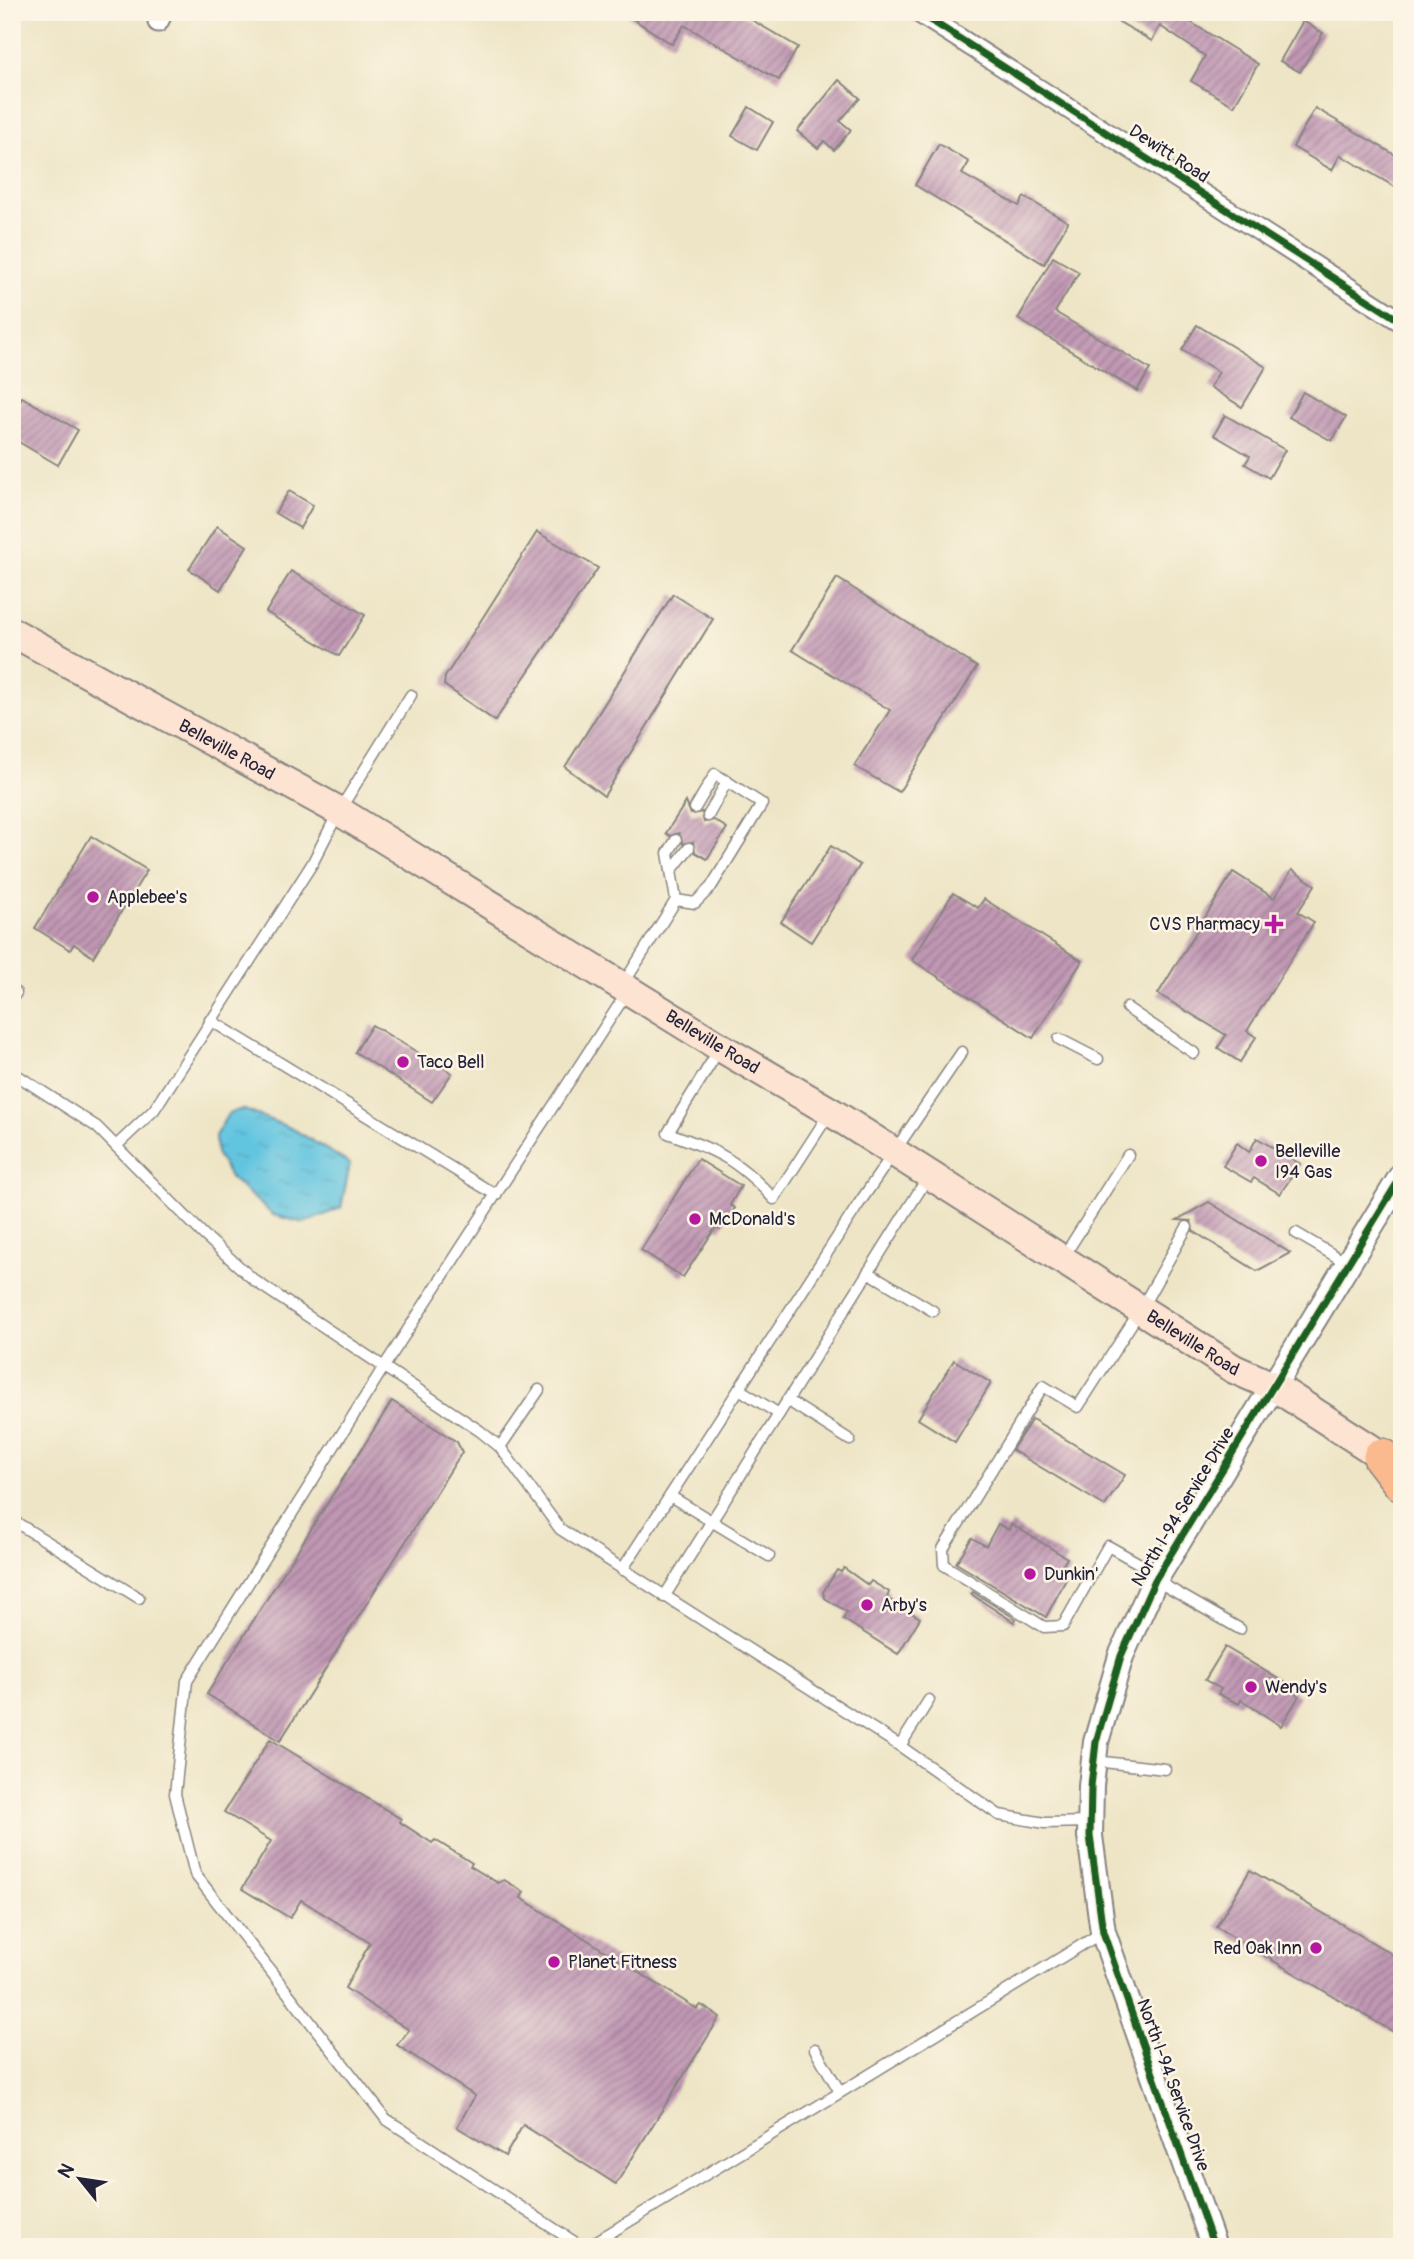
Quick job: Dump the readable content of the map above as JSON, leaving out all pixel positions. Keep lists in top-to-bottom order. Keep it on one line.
{"streets":{"main road":["Belleville Road"],"street":["Dewitt Road","North I-94 Service Drive"]},"crossings":[["Belleville Road","North I-94 Service Drive"]],"places":{"other":["Applebee's","Taco Bell","Belleville I94 Gas","McDonald's","Dunkin'","Arby's","Wendy's","Red Oak Inn","Planet Fitness"],"health":["CVS Pharmacy"]},"north":"top left"}
